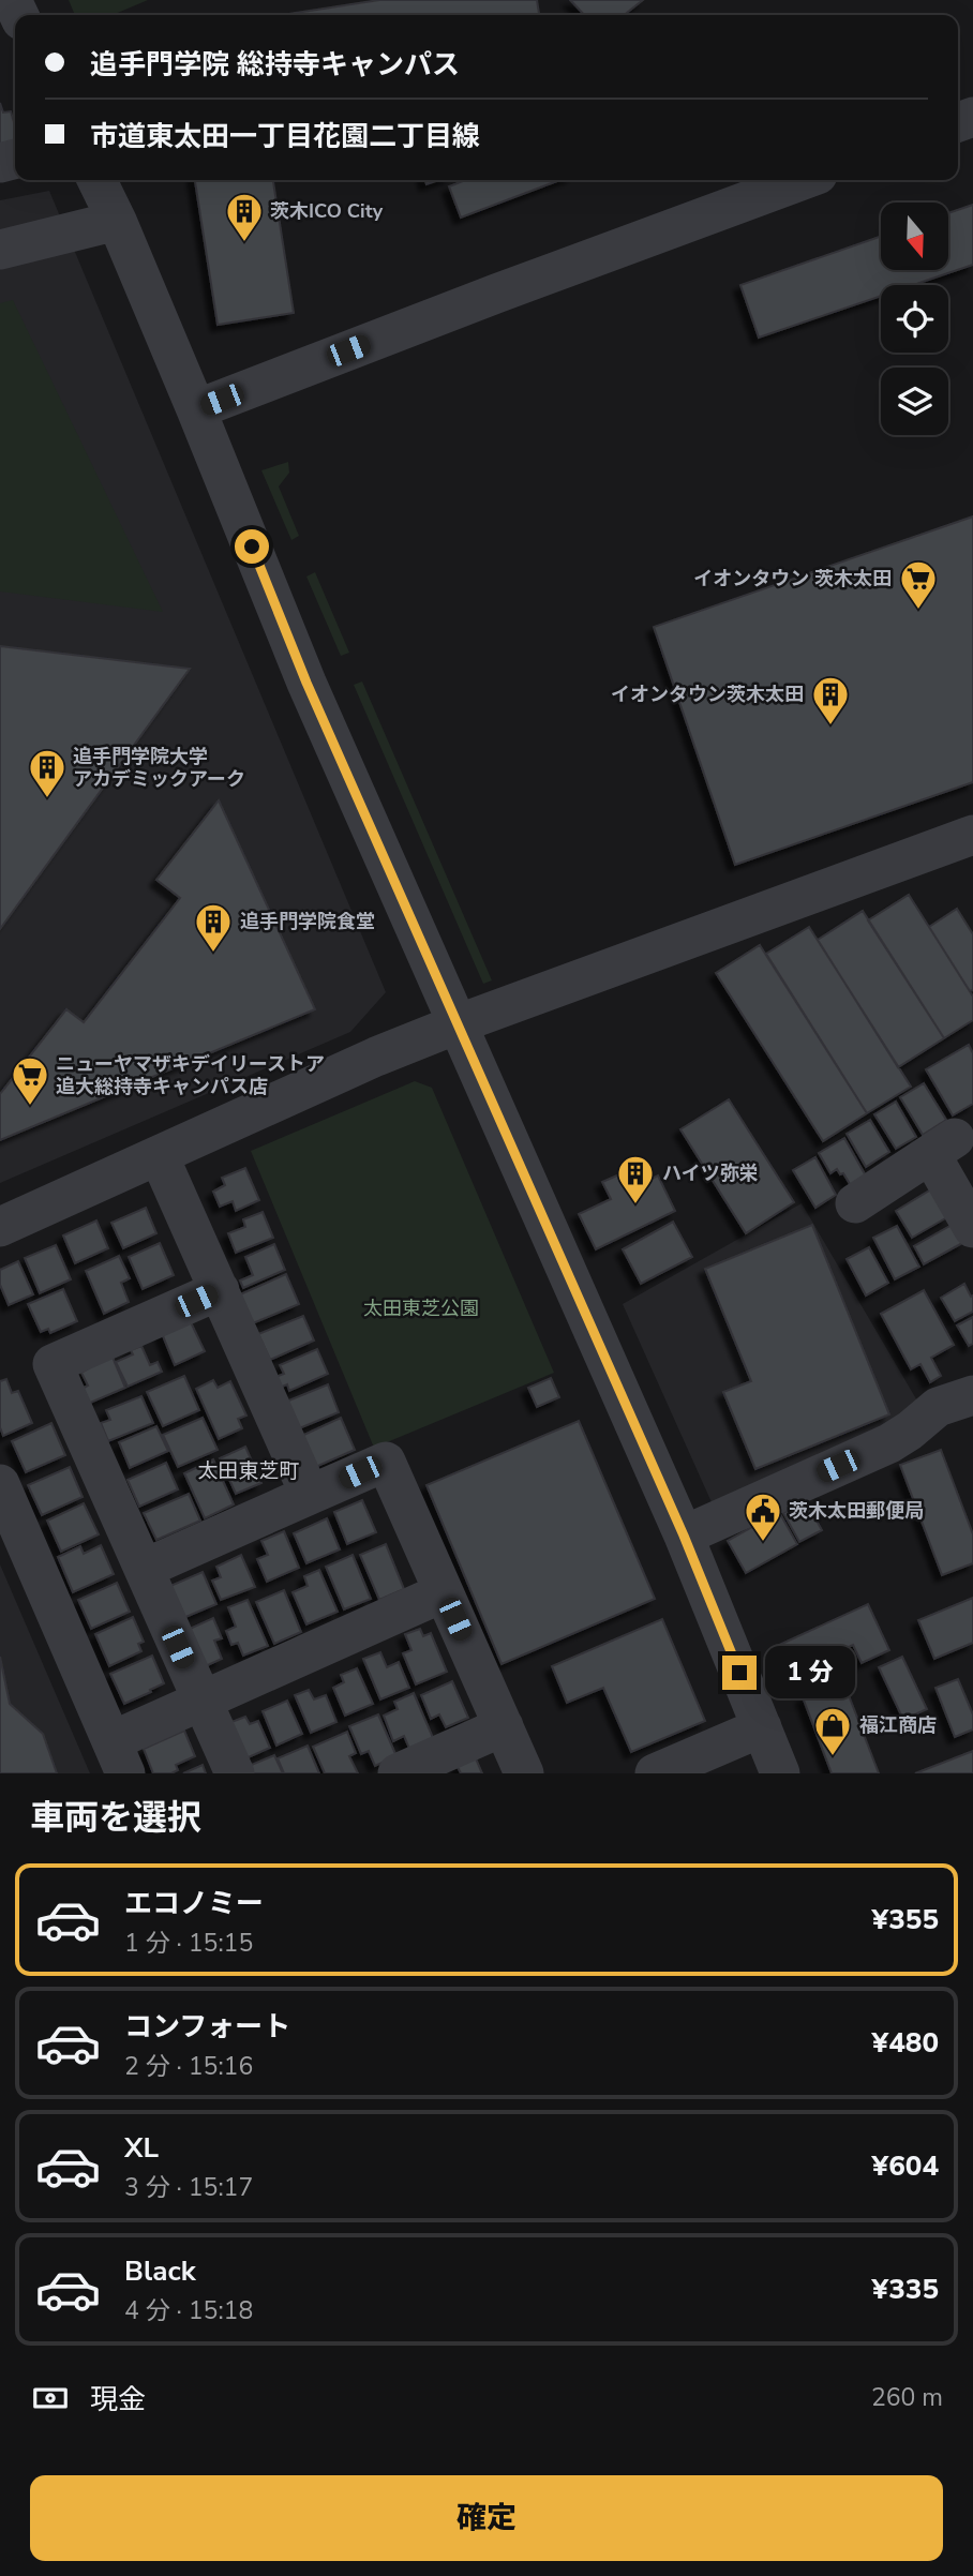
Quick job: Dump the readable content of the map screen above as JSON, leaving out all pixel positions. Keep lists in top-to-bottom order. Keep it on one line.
{"districts":["太田東芝町"],"parks":["太田東芝公園"],"places":{"building":["茨木ICO City","イオンタウン茨木太田","追手門学院大学 アカデミックアーク","追手門学院食堂","ハイツ弥栄"],"supermarket":["イオンタウン 茨木太田","ニューヤマザキデイリーストア 追大総持寺キャンパス店"],"public building":["茨木太田郵便局"],"shop":["福江商店"]},"north":"bottom","page":{"banner":["追手門学院 総持寺キャンパス","市道東太田一丁目花園二丁目線"],"bubble":"1 分","heading":"車両を選択","list":[{"name":"エコノミー","note":"1 分 · 15:15","value":"¥355"},{"name":"コンフォート","note":"2 分 · 15:16","value":"¥480"},{"name":"XL","note":"3 分 · 15:17","value":"¥604"},{"name":"Black","note":"4 分 · 15:18","value":"¥335"}],"pay":["現金","260 m"],"buttons":"確定"}}
